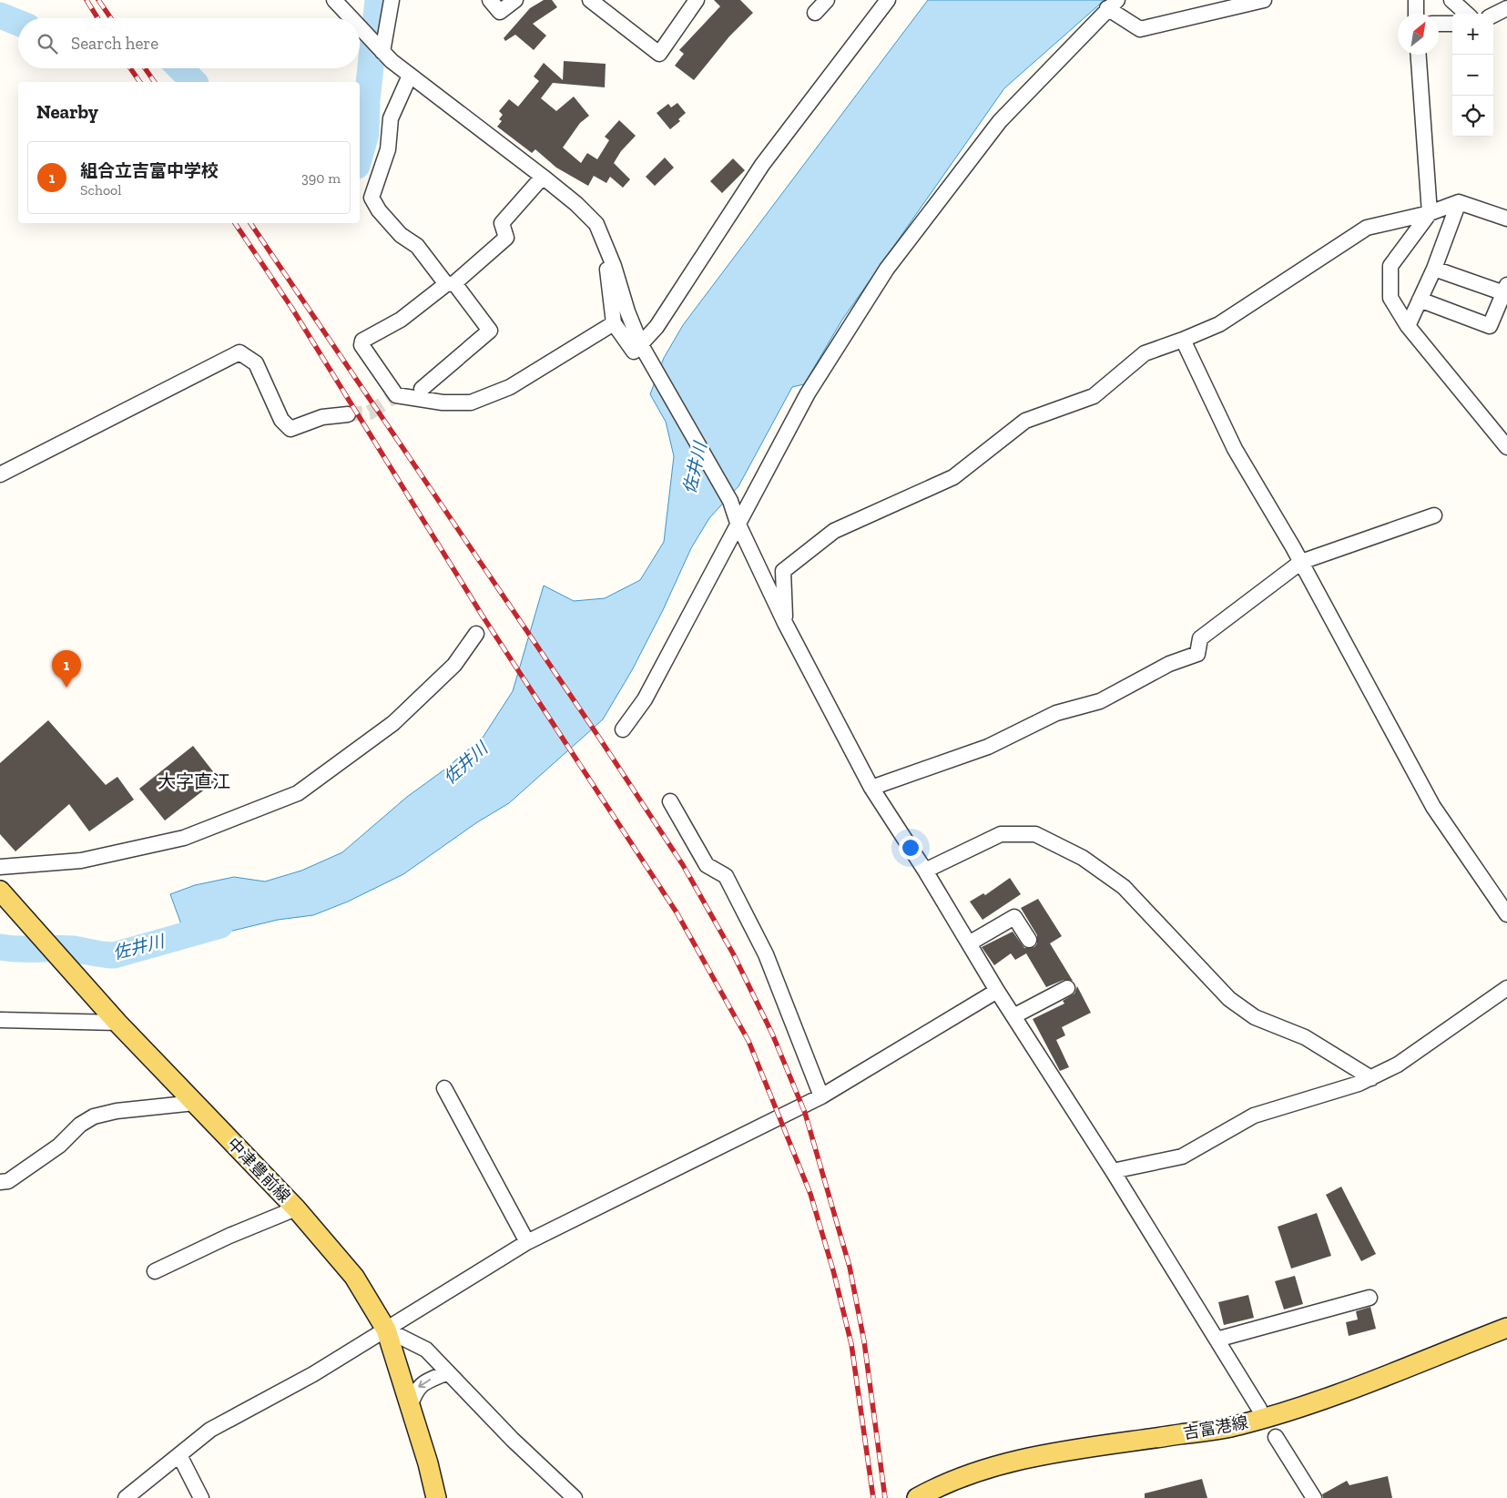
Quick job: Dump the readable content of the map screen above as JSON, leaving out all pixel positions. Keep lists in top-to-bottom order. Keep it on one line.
{"streets":{"main road":["中津豊前線","吉富港線"]},"districts":["大字直江"],"water":["佐井川"],"north":"top right","page":{"map_buttons":["+","−"],"search":"Search here","heading":"Nearby","list":[{"mark":"1","name":"組合立吉富中学校","note":"School","value":"390 m"}],"pins":"1"}}
